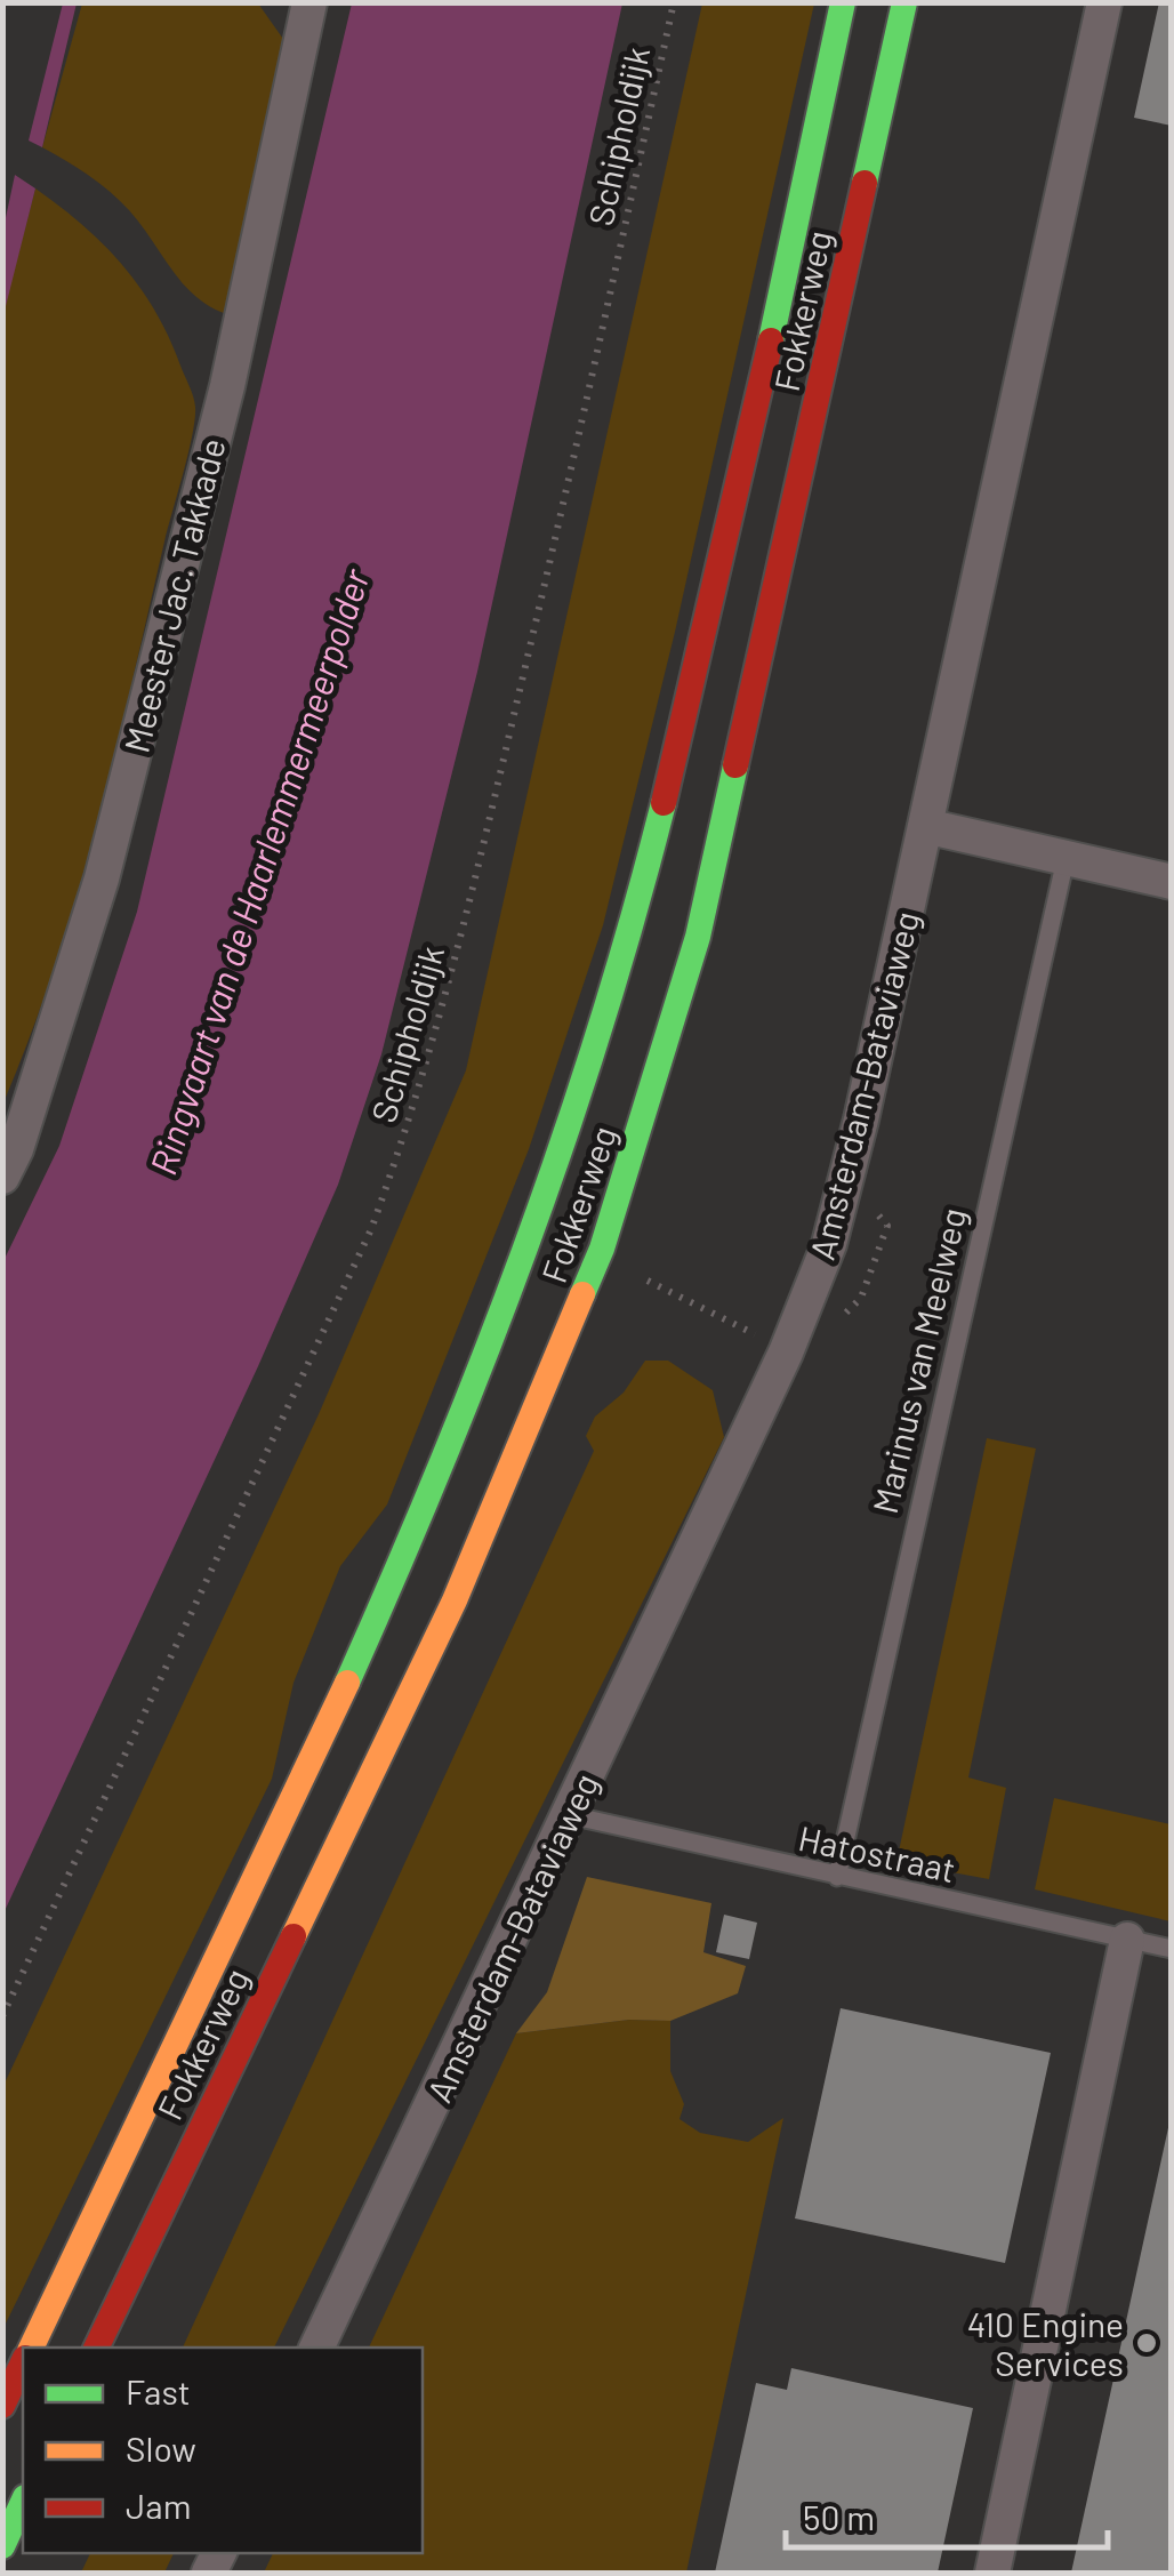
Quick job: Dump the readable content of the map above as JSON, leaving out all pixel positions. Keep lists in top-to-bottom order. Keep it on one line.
{"streets":{"main road":["Fokkerweg"],"street":["Meester Jac. Takkade","Amsterdam-Bataviaweg"],"lane":["Marinus van Meelweg","Hatostraat"],"path":["Schipholdijk"]},"crossings":[["Amsterdam-Bataviaweg","Hatostraat"],["Marinus van Meelweg","Hatostraat"]],"water":["Ringvaart van de Haarlemmermeerpolder"],"places":["410 Engine Services"],"legend":["Fast","Slow","Jam"],"scale_bar":"50 m"}
